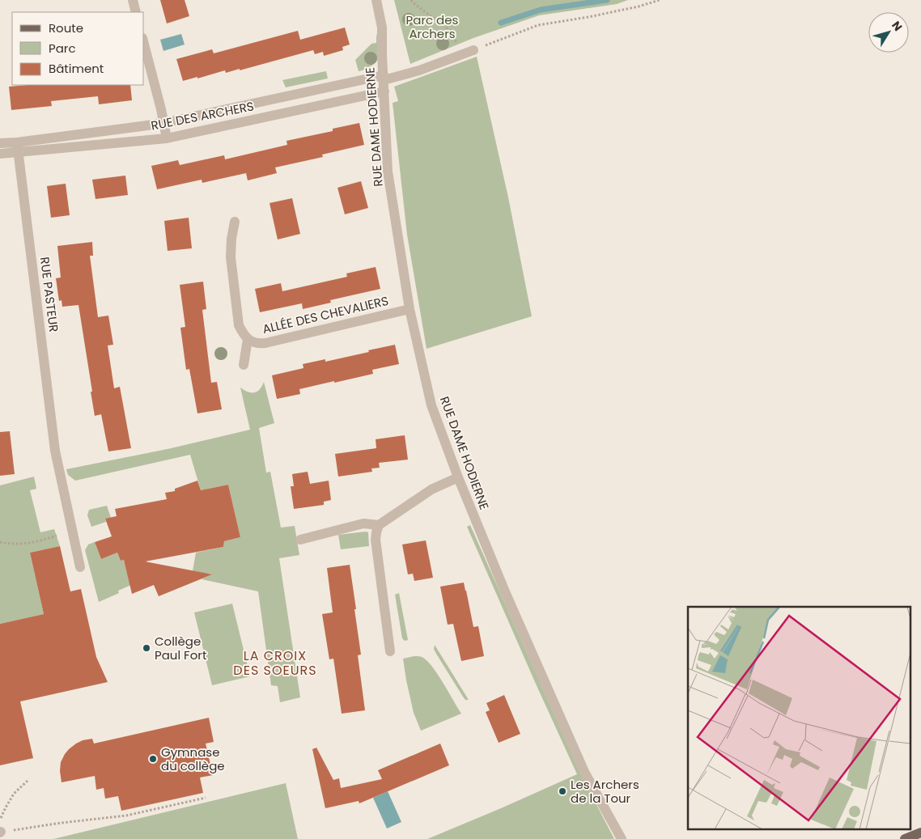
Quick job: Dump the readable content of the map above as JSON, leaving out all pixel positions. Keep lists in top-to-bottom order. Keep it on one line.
{"streets":{"street":["RUE DES ARCHERS","RUE DAME HODIERNE","RUE PASTEUR","ALLÉE DES CHEVALIERS"]},"crossings":[["RUE DES ARCHERS","RUE DAME HODIERNE"],["RUE DES ARCHERS","RUE PASTEUR"],["RUE DAME HODIERNE","ALLÉE DES CHEVALIERS"]],"districts":["LA CROIX DES SOEURS"],"parks":["Parc des Archers"],"places":["Collège Paul Fort","Gymnase du collège","Les Archers de la Tour"],"legend":["Route","Parc","Bâtiment"],"north":"top right"}
